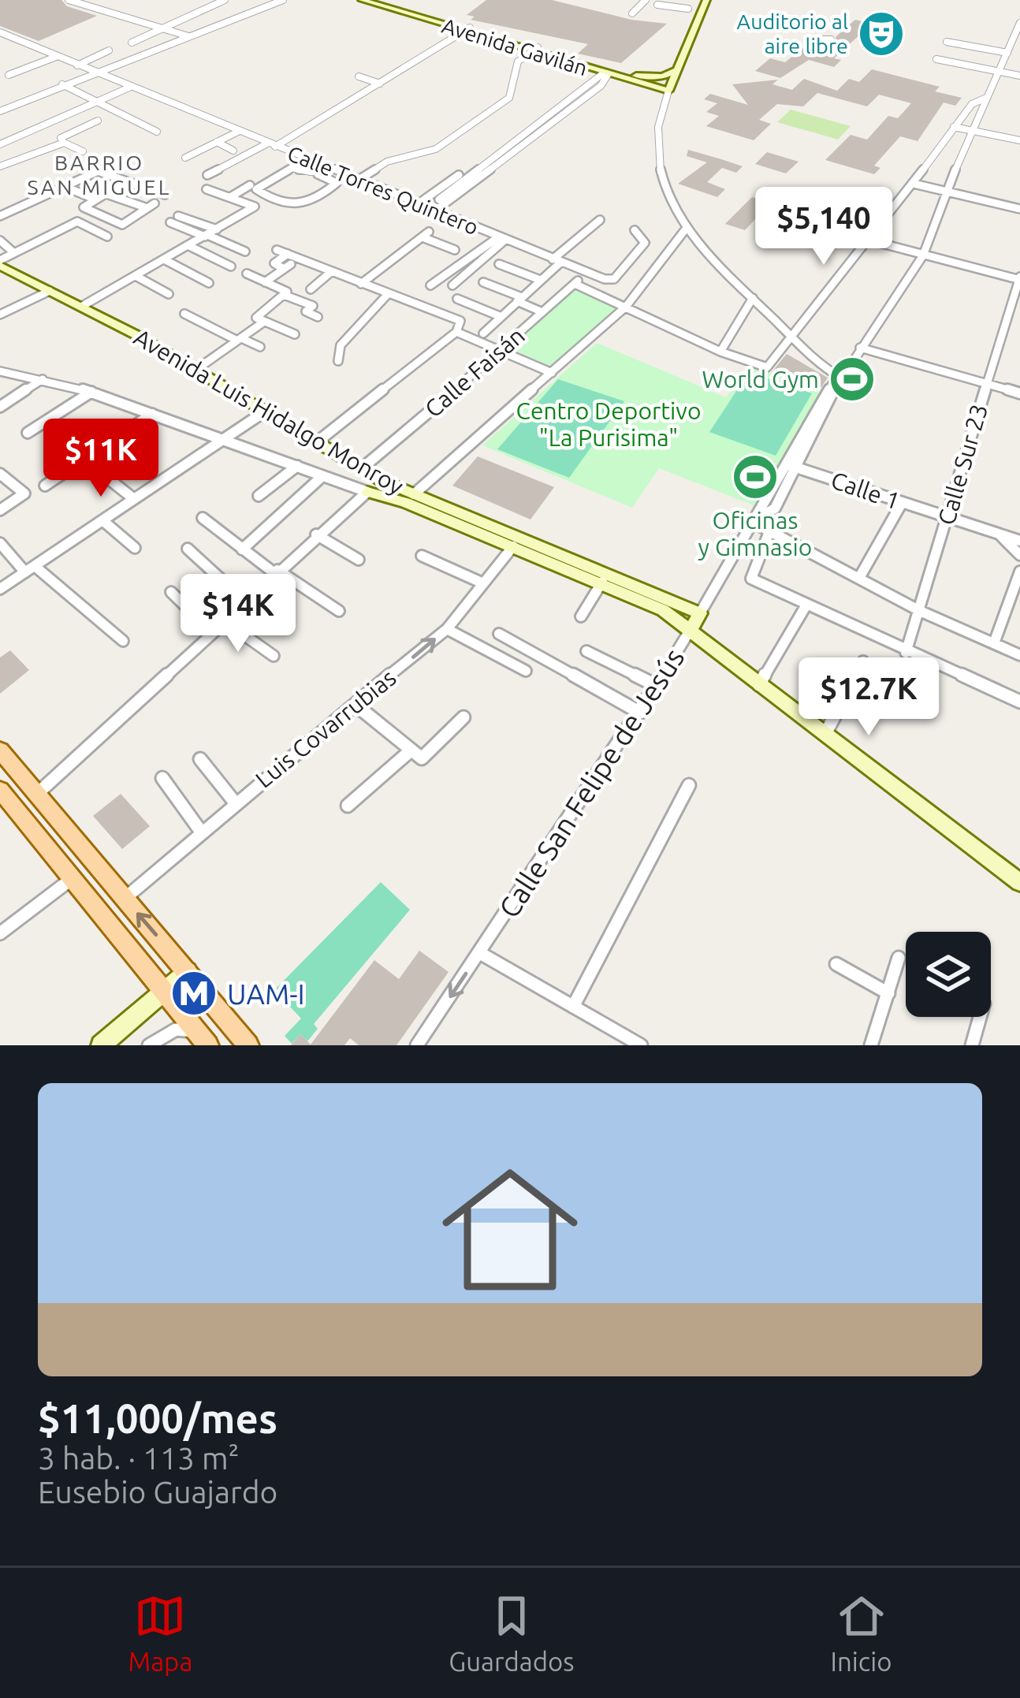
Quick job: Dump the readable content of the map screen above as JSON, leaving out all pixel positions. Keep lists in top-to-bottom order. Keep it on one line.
{"streets":{"street":["Avenida Gavilán","Calle Torres Quintero","Calle Faisán","Avenida Luis Hidalgo Monroy","Calle Sur 23","Calle 1","Luis Covarrubias","Calle San Felipe de Jesús"]},"crossings":[["Calle Torres Quintero","Calle Faisán"],["Calle Faisán","Avenida Luis Hidalgo Monroy"],["Avenida Luis Hidalgo Monroy","Luis Covarrubias"],["Avenida Luis Hidalgo Monroy","Calle San Felipe de Jesús"],["Calle Sur 23","Calle 1"],["Calle 1","Calle San Felipe de Jesús"]],"districts":["BARRIO SAN MIGUEL"],"parks":["Centro Deportivo \"La Purisima\""],"places":{"theatre":["Auditorio al aire libre"],"sports":["World Gym","Oficinas y Gimnasio"],"metro station":["UAM-I"]},"page":{"price":["$5,140","$11K","$14K","$12.7K"],"list":[{"name":"$11,000/mes","note":"3 hab. · 113 m² · Eusebio Guajardo"}],"tabs":["Mapa","Guardados","Inicio"]}}
